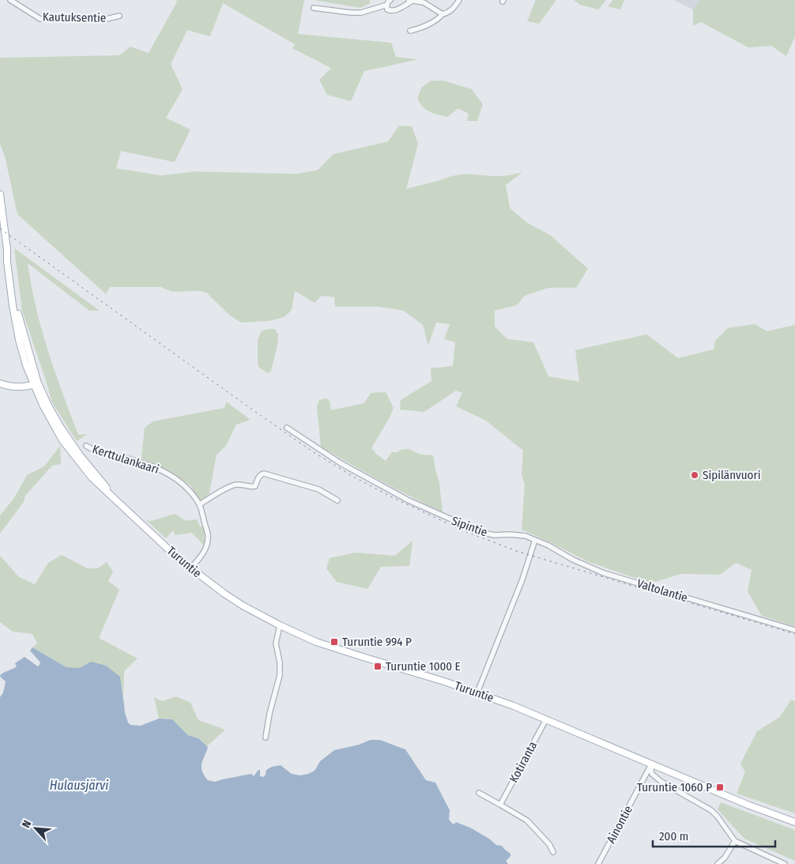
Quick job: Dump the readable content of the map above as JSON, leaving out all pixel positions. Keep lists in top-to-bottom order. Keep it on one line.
{"streets":{"main road":["Turuntie"],"street":["Kautuksentie","Kerttulankaari","Sipintie","Valtolantie","Kotiranta","Ainontie"]},"crossings":[["Kerttulankaari","Turuntie"],["Sipintie","Valtolantie"],["Turuntie","Kotiranta"],["Turuntie","Ainontie"]],"water":["Hulausjärvi"],"places":{"other":["Sipilänvuori"],"transit":["Turuntie 994 P","Turuntie 1000 E","Turuntie 1060 P"]},"scale_bar":"200 m","north":"top left"}
